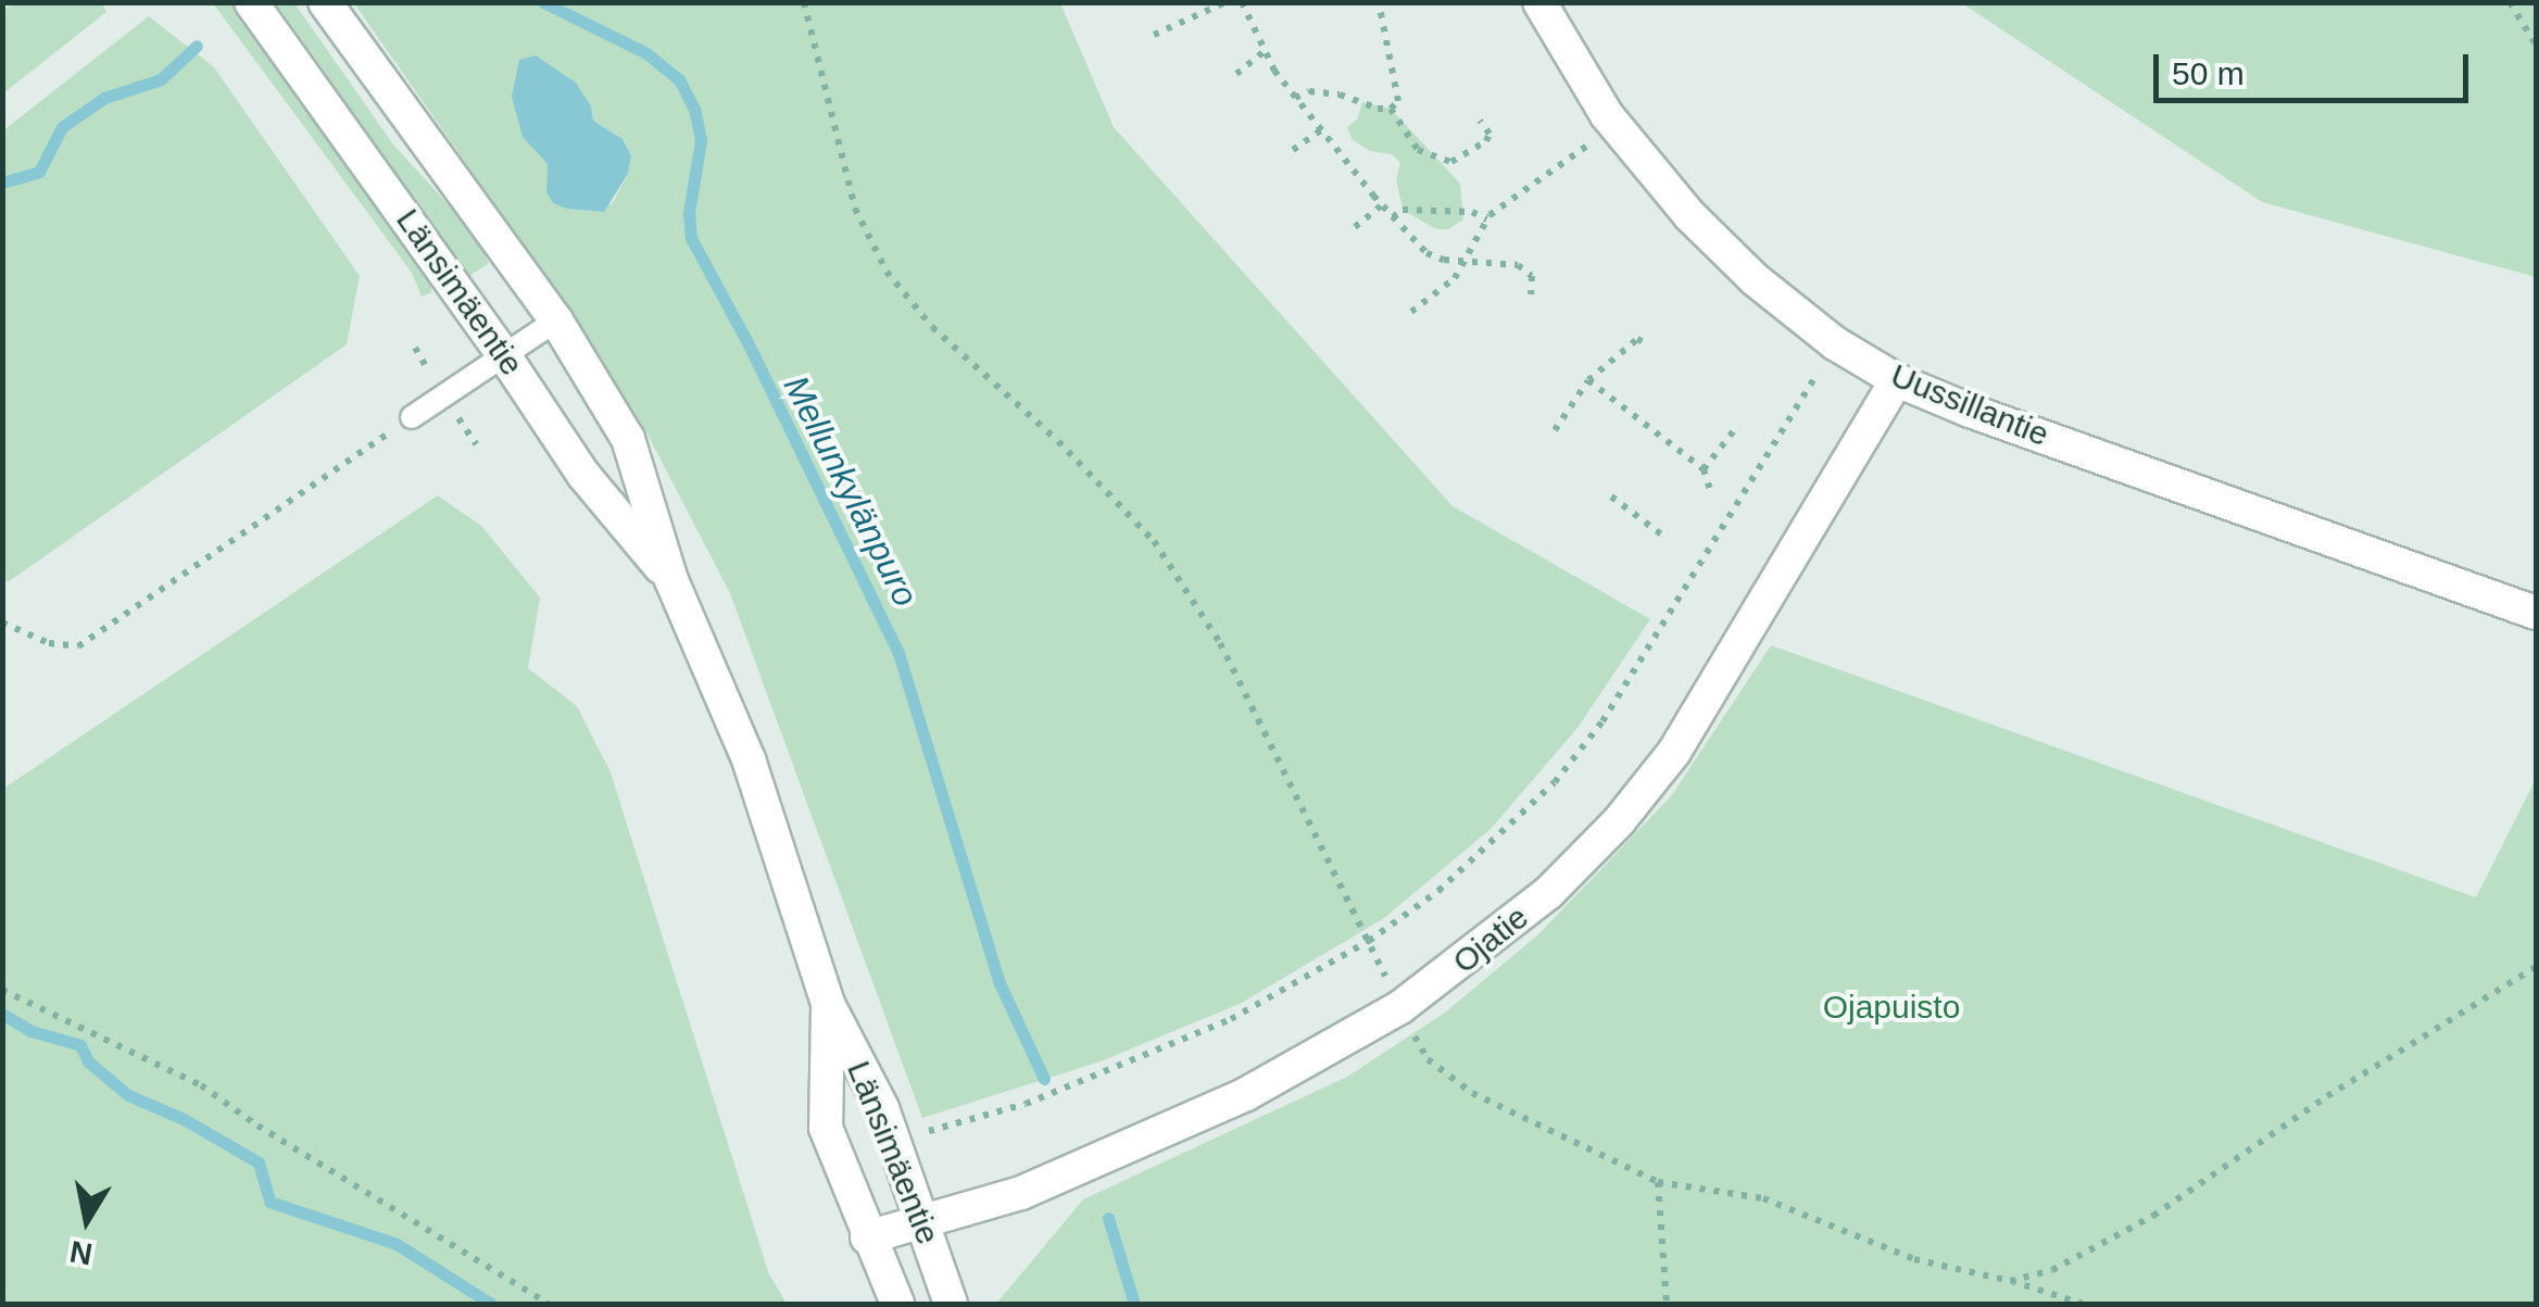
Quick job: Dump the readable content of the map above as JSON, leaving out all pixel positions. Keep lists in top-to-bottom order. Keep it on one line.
{"streets":{"street":["Länsimäentie","Uussillantie","Ojatie"]},"crossings":[["Länsimäentie","Ojatie"],["Uussillantie","Ojatie"]],"water":["Mellunkylänpuro"],"parks":["Ojapuisto"],"scale_bar":"50 m","north":"bottom"}
